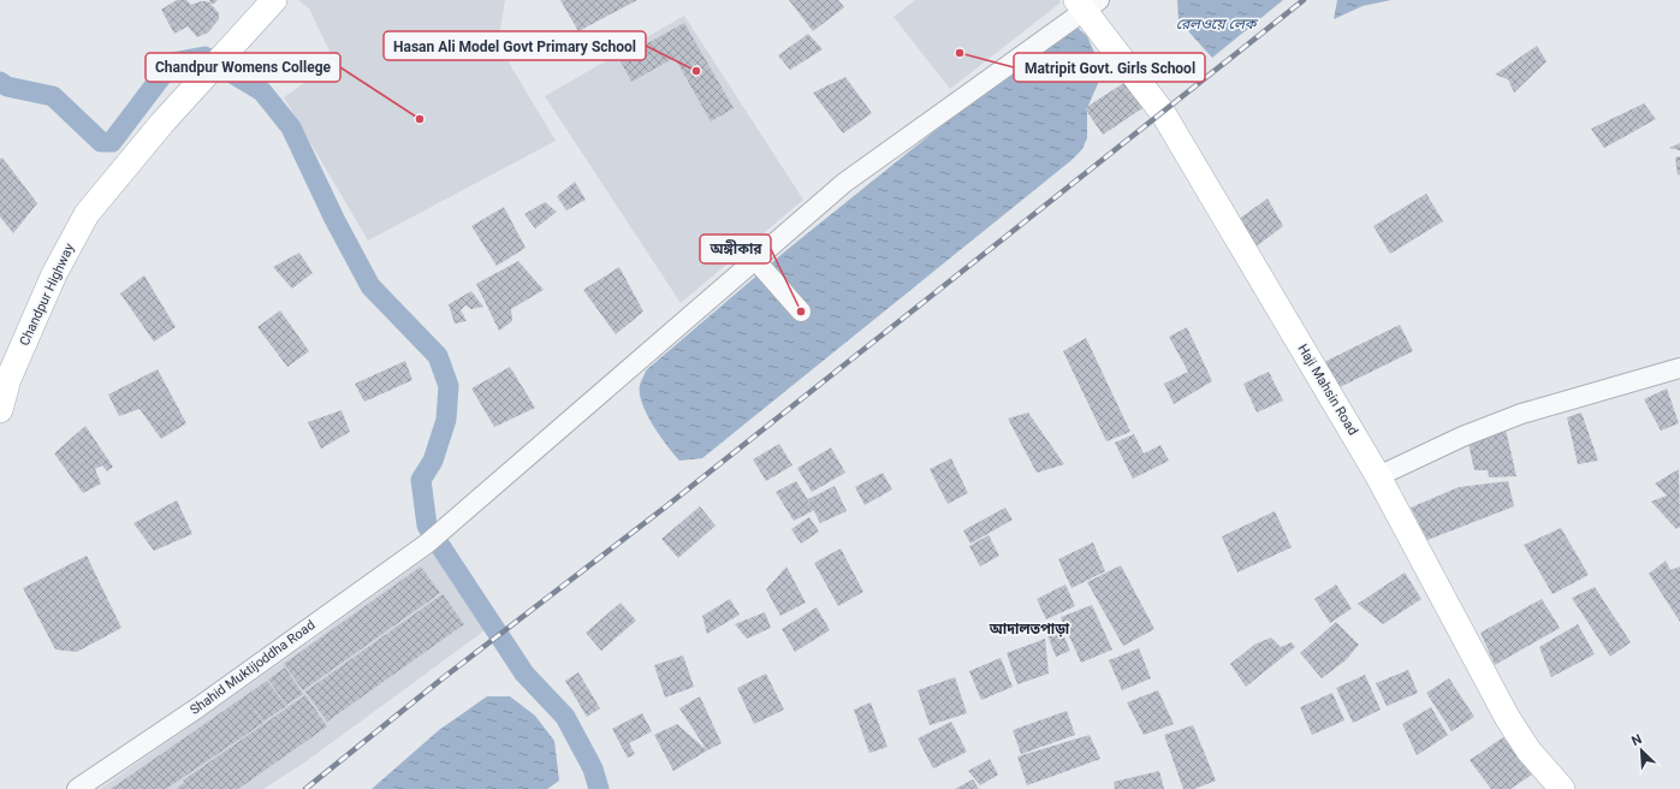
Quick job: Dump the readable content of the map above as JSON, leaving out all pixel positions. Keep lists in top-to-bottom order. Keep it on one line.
{"streets":{"main road":["Chandpur Highway","Haji Mahsin Road"],"street":["Shahid Muktijoddha Road"]},"crossings":[["Haji Mahsin Road","Shahid Muktijoddha Road"]],"districts":["আদালতপাড়া"],"water":["রেলওয়ে লেক"],"places":["Matripit Govt. Girls School","Hasan Ali Model Govt Primary School","Chandpur Womens College","অঙ্গীকার"],"north":"top left"}
